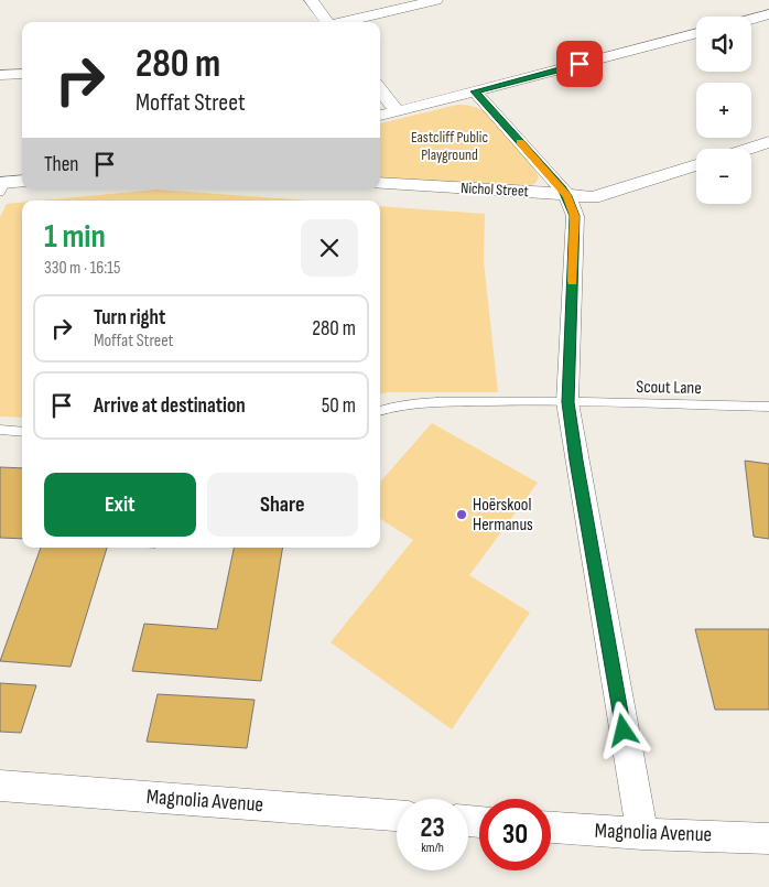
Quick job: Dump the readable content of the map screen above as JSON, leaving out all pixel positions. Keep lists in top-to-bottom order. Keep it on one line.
{"streets":{"street":["Nichol Street","Magnolia Avenue"],"lane":["Scout Lane"]},"parks":["Eastcliff Public Playground"],"places":["Hoërskool Hermanus"],"page":{"map_buttons":["+","−"],"turn":["280 m","Moffat Street"],"then":"Then","heading":["1 min","330 m · 16:15"],"list":[{"name":"Turn right","note":"Moffat Street","value":"280 m"},{"name":"Arrive at destination","value":"50 m"}],"buttons":["Exit","Share"],"speed":"23 km/h","limit":"30"}}
